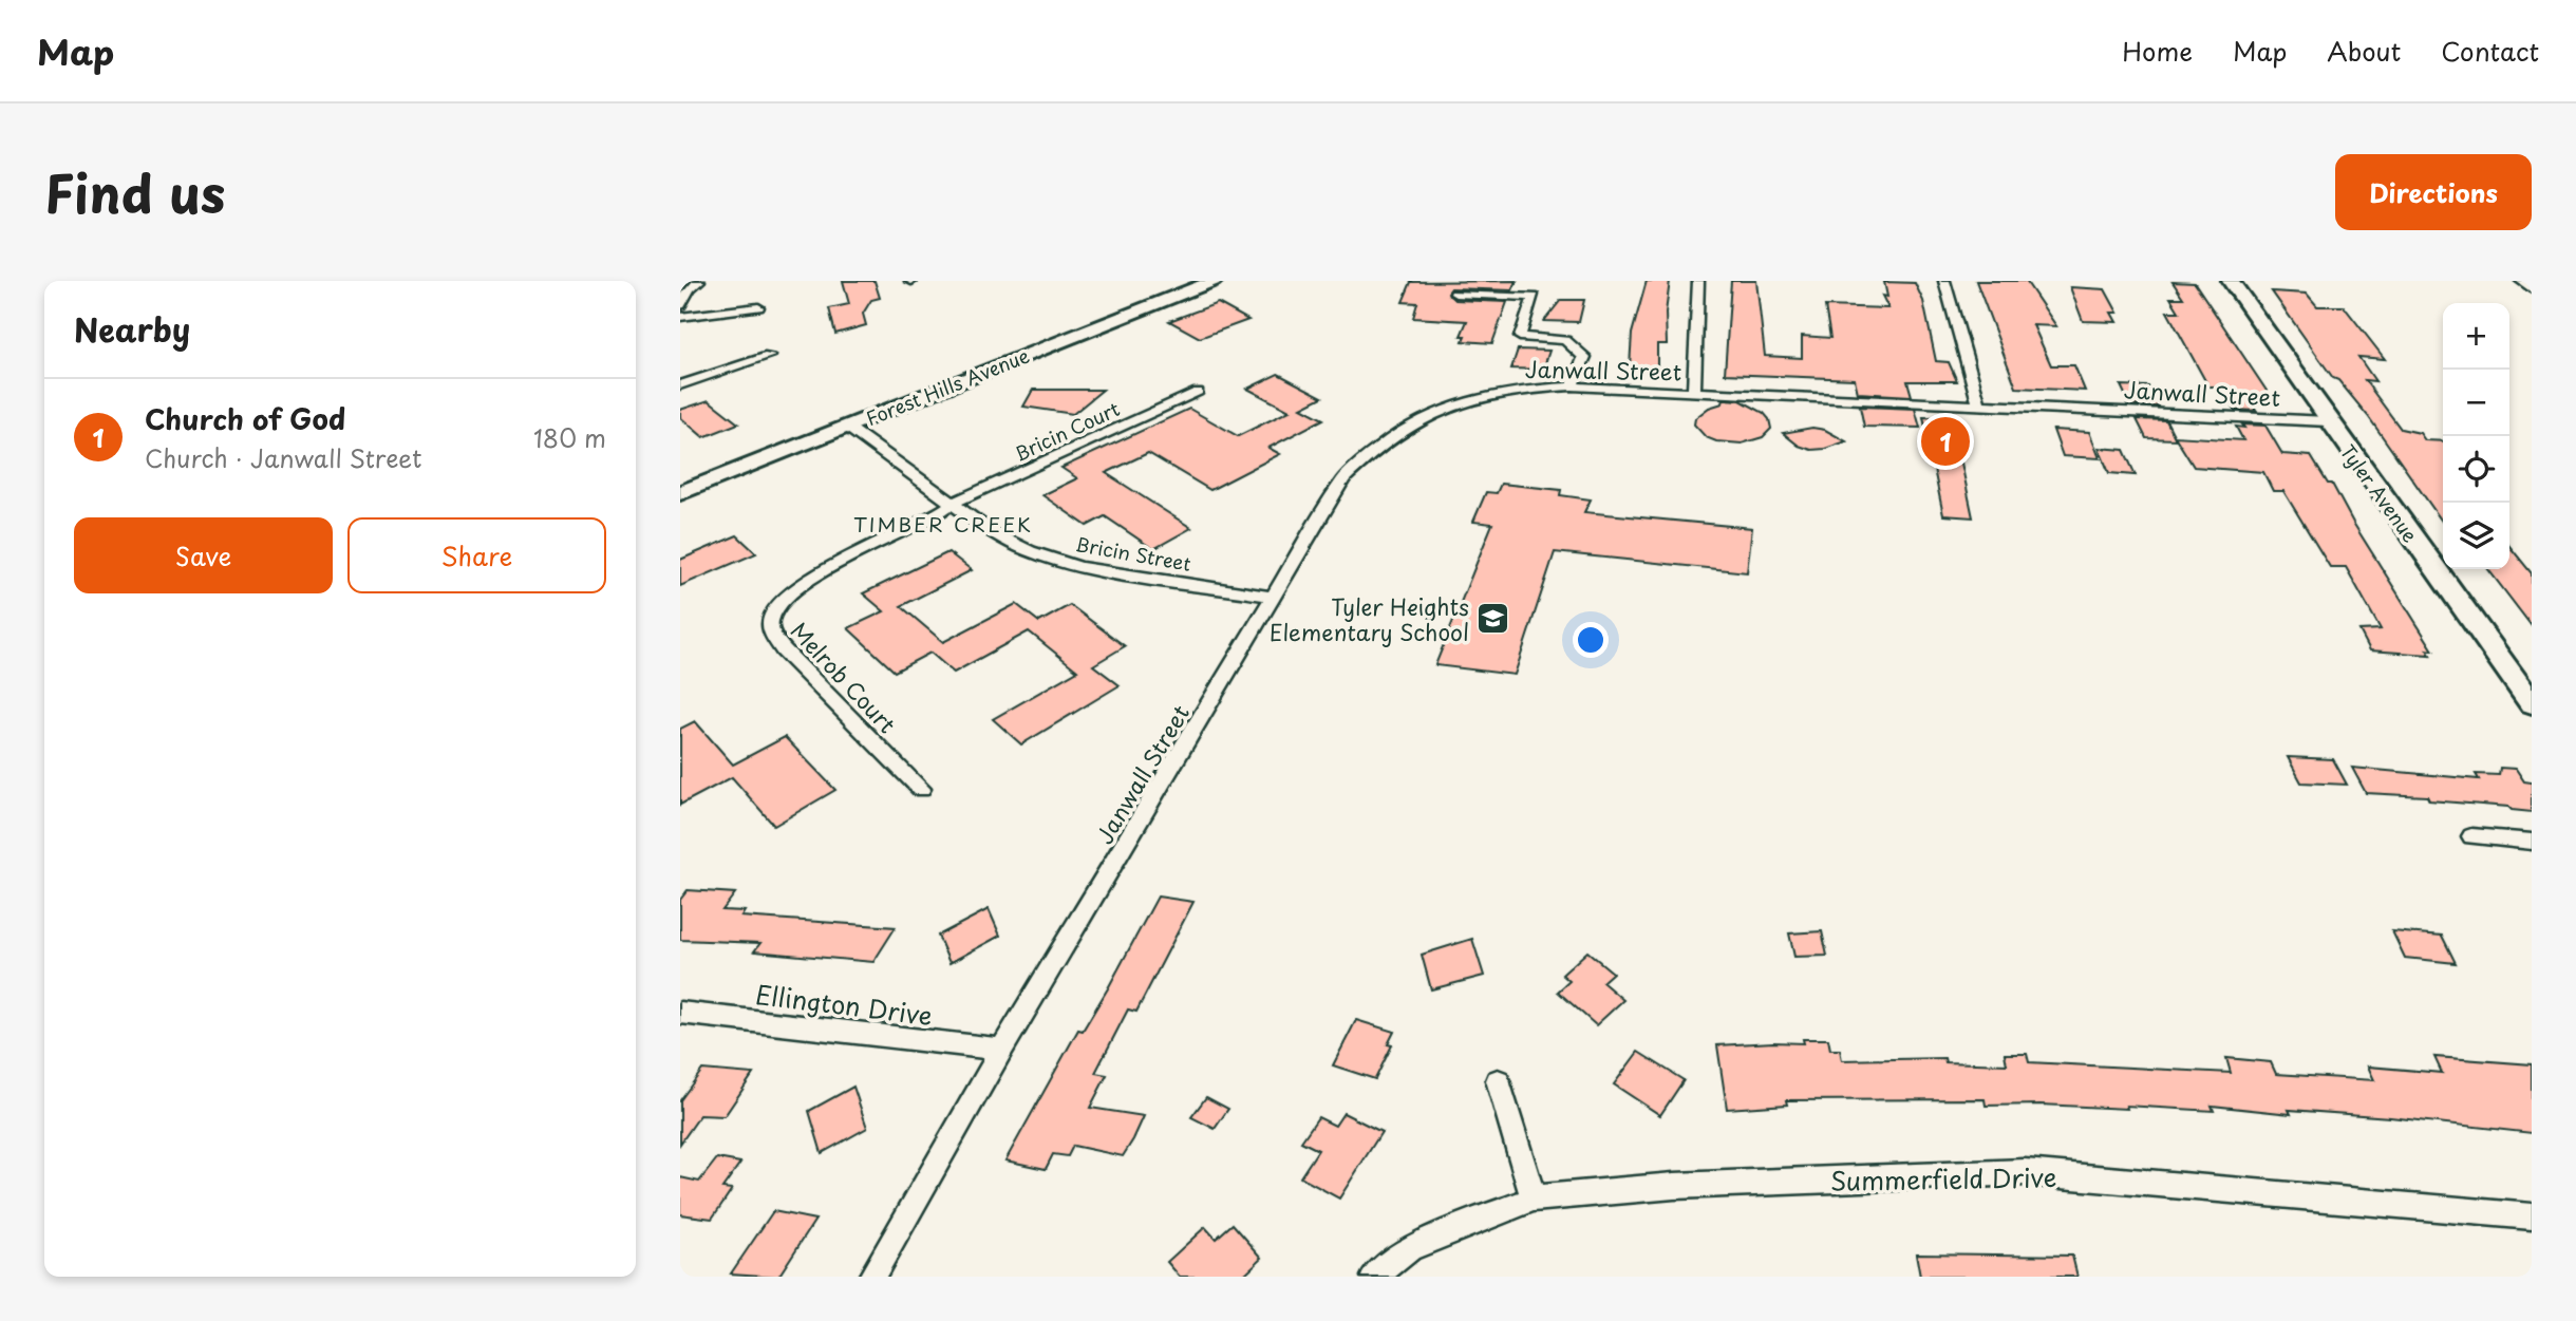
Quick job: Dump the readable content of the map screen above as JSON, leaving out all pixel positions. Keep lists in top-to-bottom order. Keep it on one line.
{"streets":{"street":["Janwall Street","Forest Hills Avenue","Bricin Court","Tyler Avenue","Bricin Street","Melrob Court","Ellington Drive","Summerfield Drive"]},"crossings":[["Janwall Street","Tyler Avenue"],["Janwall Street","Bricin Street"],["Janwall Street","Ellington Drive"],["Forest Hills Avenue","Bricin Street"],["Bricin Court","Bricin Street"],["Bricin Court","Melrob Court"],["Bricin Street","Melrob Court"]],"districts":["TIMBER CREEK"],"places":{"school or university":["Tyler Heights Elementary School"]},"page":{"header":"Map","nav":["Home","Map","About","Contact"],"title":"Find us","buttons":["Directions",["Save","Share"]],"heading":"Nearby","map_buttons":["+","−"],"list":[{"mark":"1","name":"Church of God","note":"Church · Janwall Street","value":"180 m"}],"pins":"1"}}
